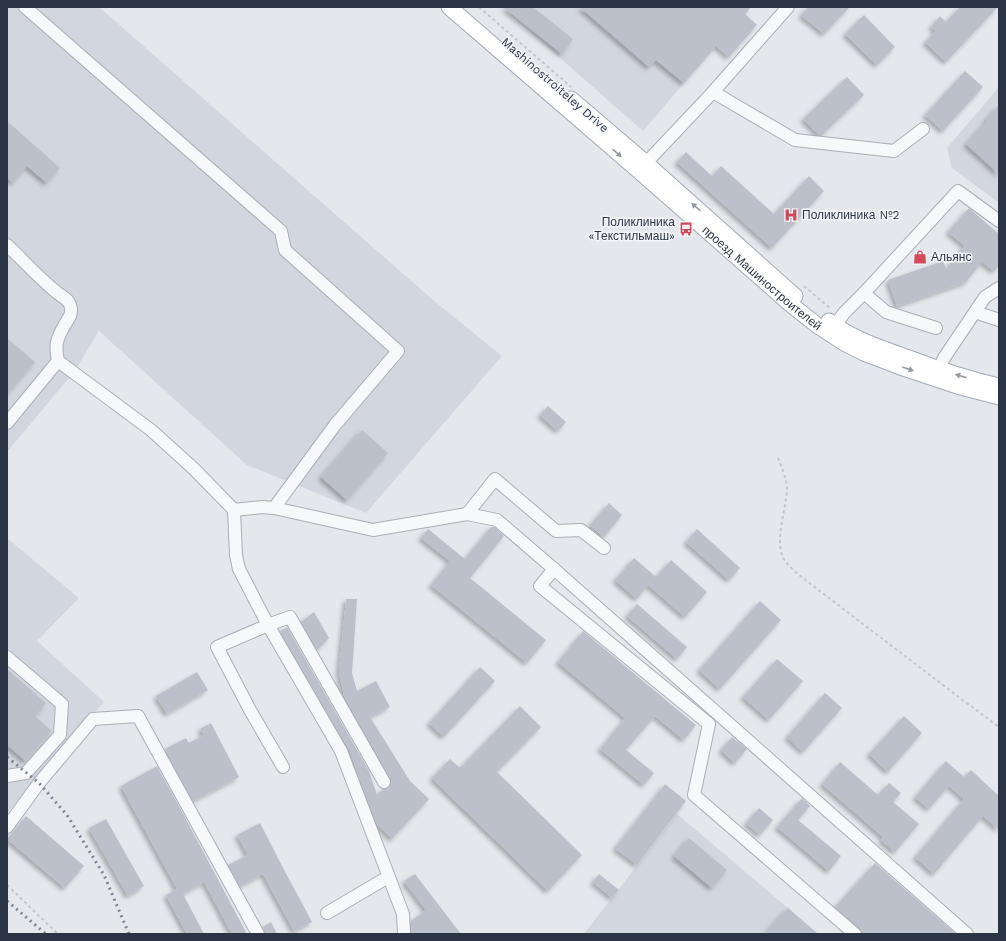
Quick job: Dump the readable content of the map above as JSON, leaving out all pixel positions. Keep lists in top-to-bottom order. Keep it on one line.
{"streets":{"main road":["Mashinostroiteley Drive","проезд Машиностроителей"]},"crossings":[["Mashinostroiteley Drive","проезд Машиностроителей"]],"places":{"hospital":["Поликлиника №2"],"bus stop":["Поликлиника «Текстильмаш»"],"shop":["Альянс"]}}
